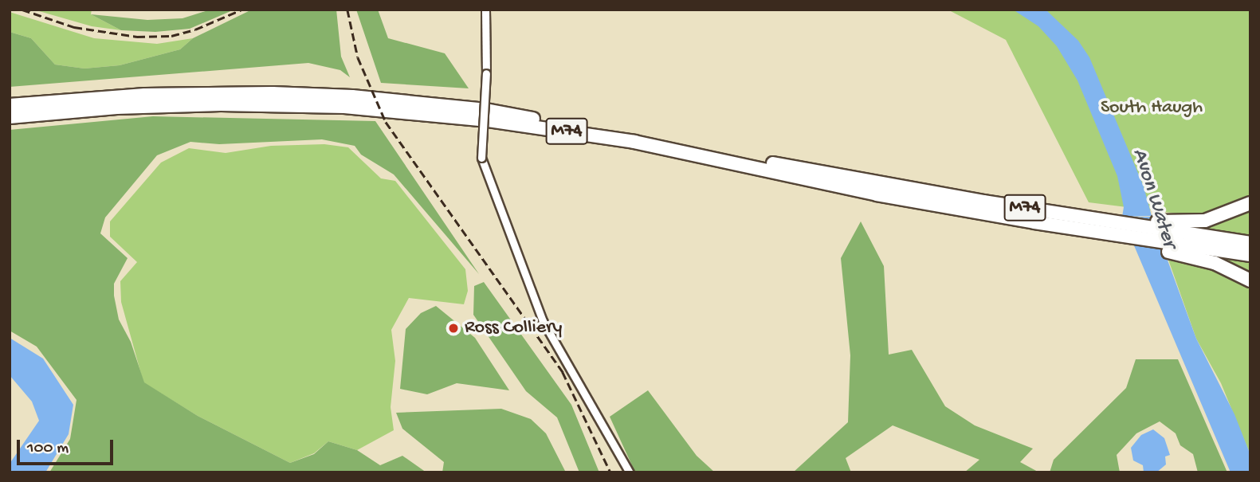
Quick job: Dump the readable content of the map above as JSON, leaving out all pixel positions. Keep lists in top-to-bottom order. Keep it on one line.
{"streets":{"highway":["M74"]},"water":["Avon Water"],"parks":["South Haugh"],"places":["Ross Colliery"],"scale_bar":"100 m"}
